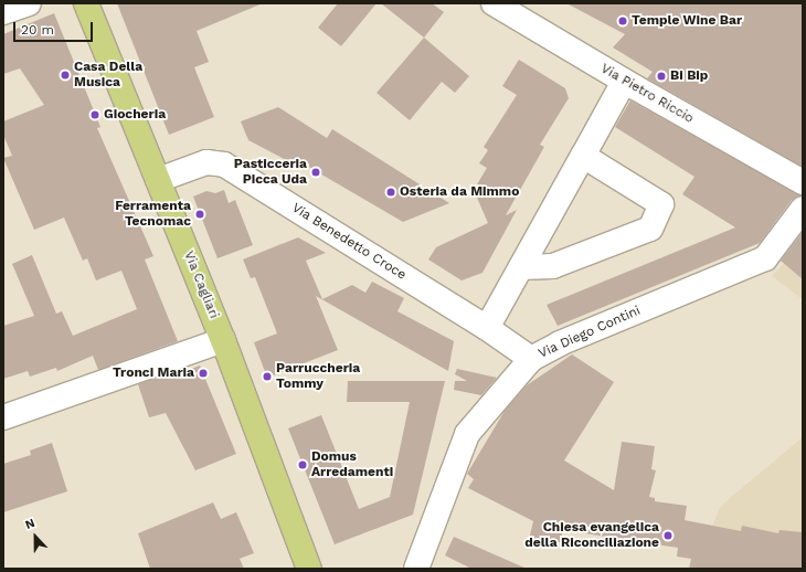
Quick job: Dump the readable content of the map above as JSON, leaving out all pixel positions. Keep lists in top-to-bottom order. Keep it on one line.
{"streets":{"main road":["Via Cagliari"],"street":["Via Pietro Riccio","Via Benedetto Croce","Via Diego Contini"]},"crossings":[["Via Benedetto Croce","Via Cagliari"],["Via Benedetto Croce","Via Diego Contini"]],"places":["Temple Wine Bar","Casa Della Musica","Bi Bip","Giocheria","Pasticceria Picca Uda","Osteria da Mimmo","Ferramenta Tecnomac","Tronci Maria","Parruccheria Tommy","Domus Arredamenti","Chiesa evangelica della Riconciliazione"],"scale_bar":"20 m","north":"top"}
